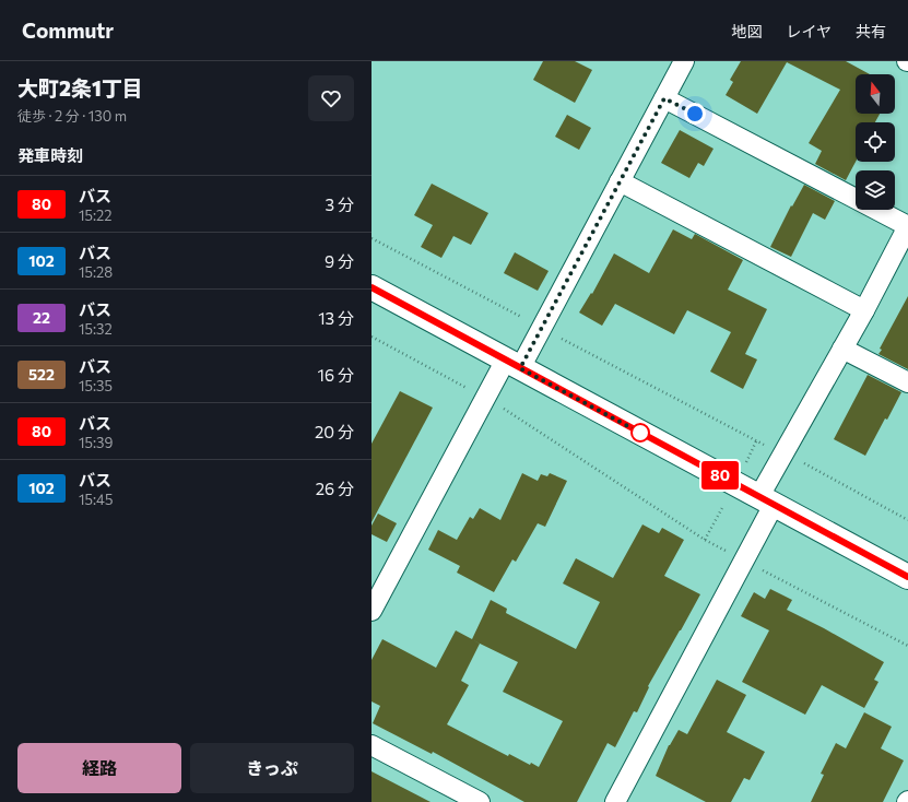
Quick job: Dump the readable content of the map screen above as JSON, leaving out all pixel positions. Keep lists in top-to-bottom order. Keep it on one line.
{"lines":["bus line 80"],"north":"top","page":{"header":"Commutr","nav":["地図","レイヤ","共有"],"heading":[["大町2条1丁目","徒歩 · 2 分 · 130 m"],"発車時刻"],"on_map":"80","list":[{"mark":"80","name":"バス","note":"15:22","value":"3 分"},{"mark":"102","name":"バス","note":"15:28","value":"9 分"},{"mark":"22","name":"バス","note":"15:32","value":"13 分"},{"mark":"522","name":"バス","note":"15:35","value":"16 分"},{"mark":"80","name":"バス","note":"15:39","value":"20 分"},{"mark":"102","name":"バス","note":"15:45","value":"26 分"}],"buttons":["経路","きっぷ"]}}
